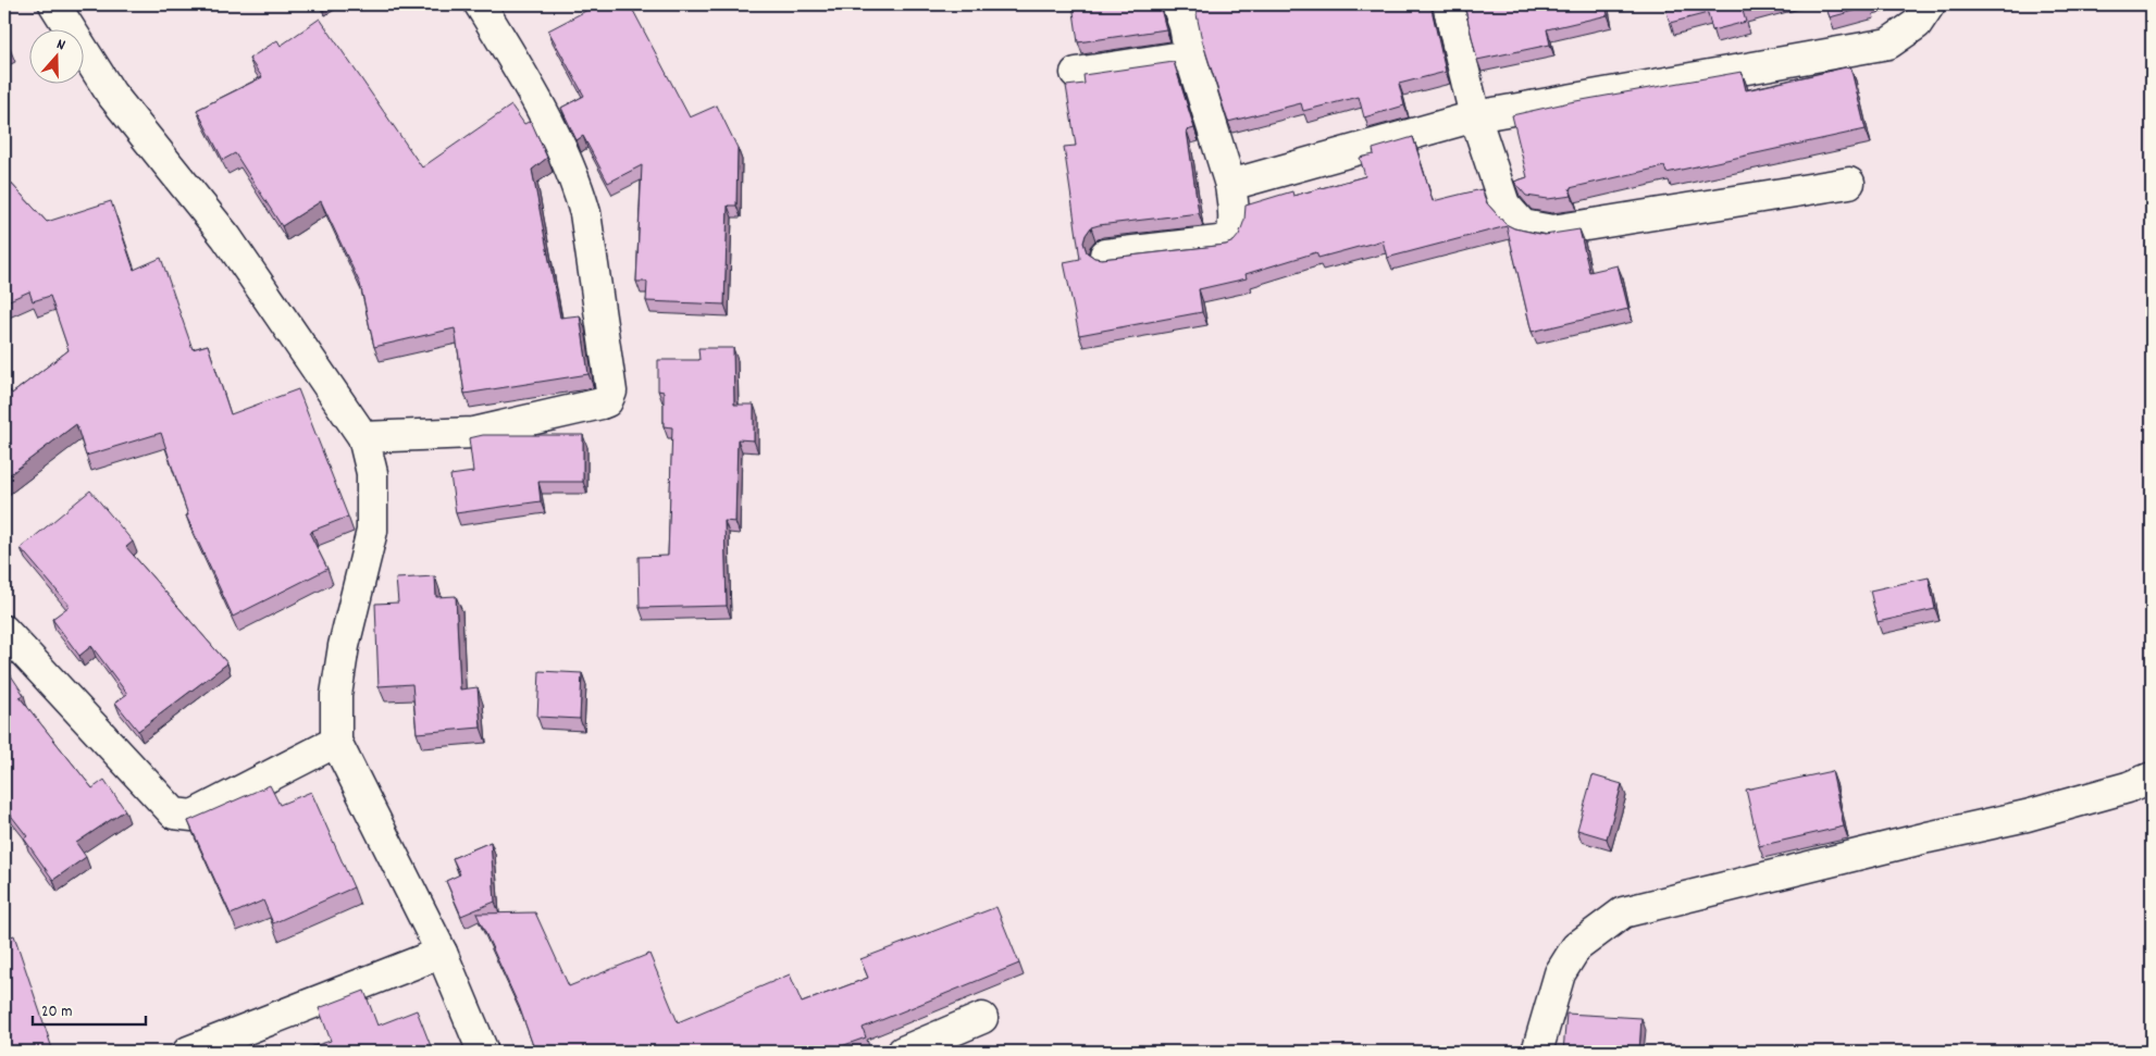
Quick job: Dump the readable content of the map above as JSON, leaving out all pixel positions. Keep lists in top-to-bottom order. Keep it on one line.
{"scale_bar":"20 m","north":"top"}
